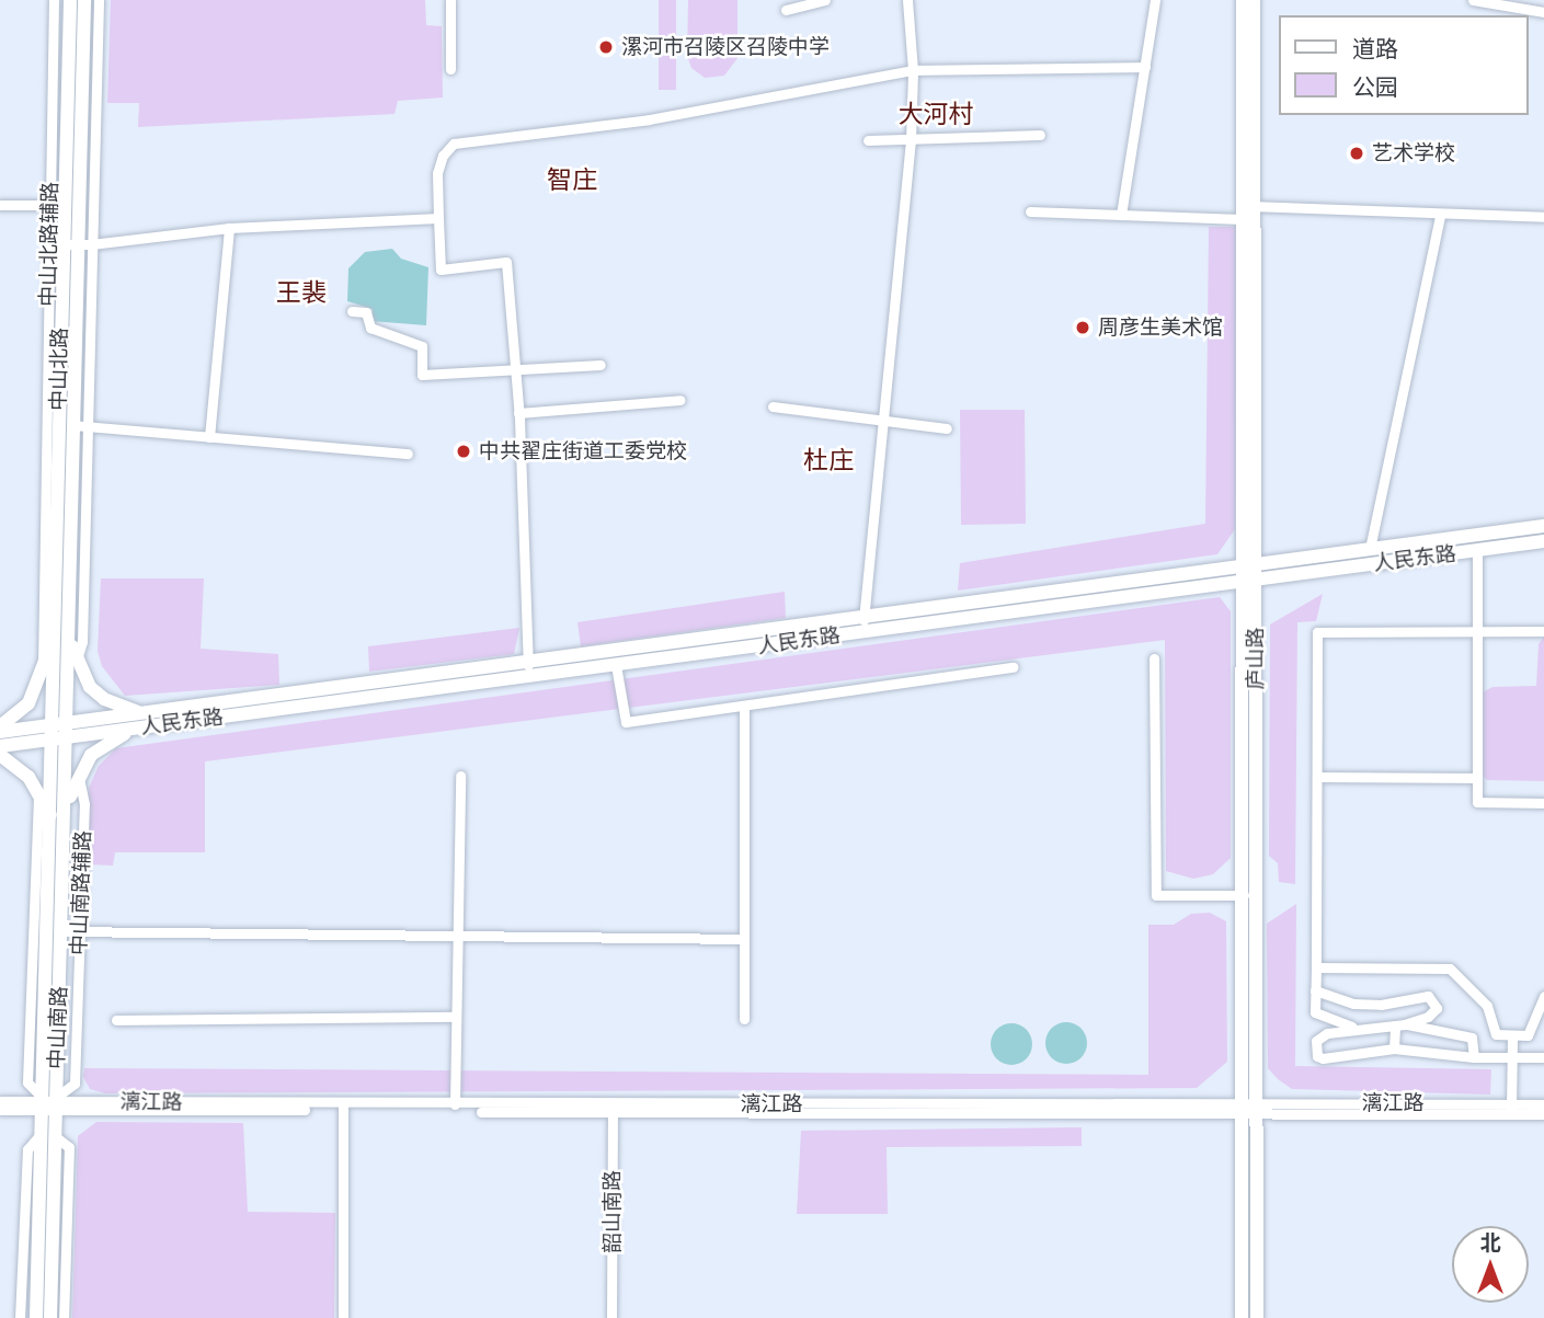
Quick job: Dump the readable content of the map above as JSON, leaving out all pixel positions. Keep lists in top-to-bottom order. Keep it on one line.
{"streets":{"main road":["中山北路","人民东路","庐山路","中山南路"],"street":["中山北路辅路","中山南路辅路","漓江路","韶山南路"]},"crossings":[["中山北路辅路","中山北路"],["中山北路","人民东路"],["中山北路","中山南路"],["人民东路","庐山路"],["人民东路","中山南路"],["庐山路","漓江路"],["中山南路辅路","中山南路"],["中山南路辅路","漓江路"],["中山南路","漓江路"],["漓江路","韶山南路"]],"districts":["大河村","智庄","王裴","杜庄"],"places":["漯河市召陵区召陵中学","艺术学校","周彦生美术馆","中共翟庄街道工委党校"],"legend":["道路","公园"],"north":"top"}
